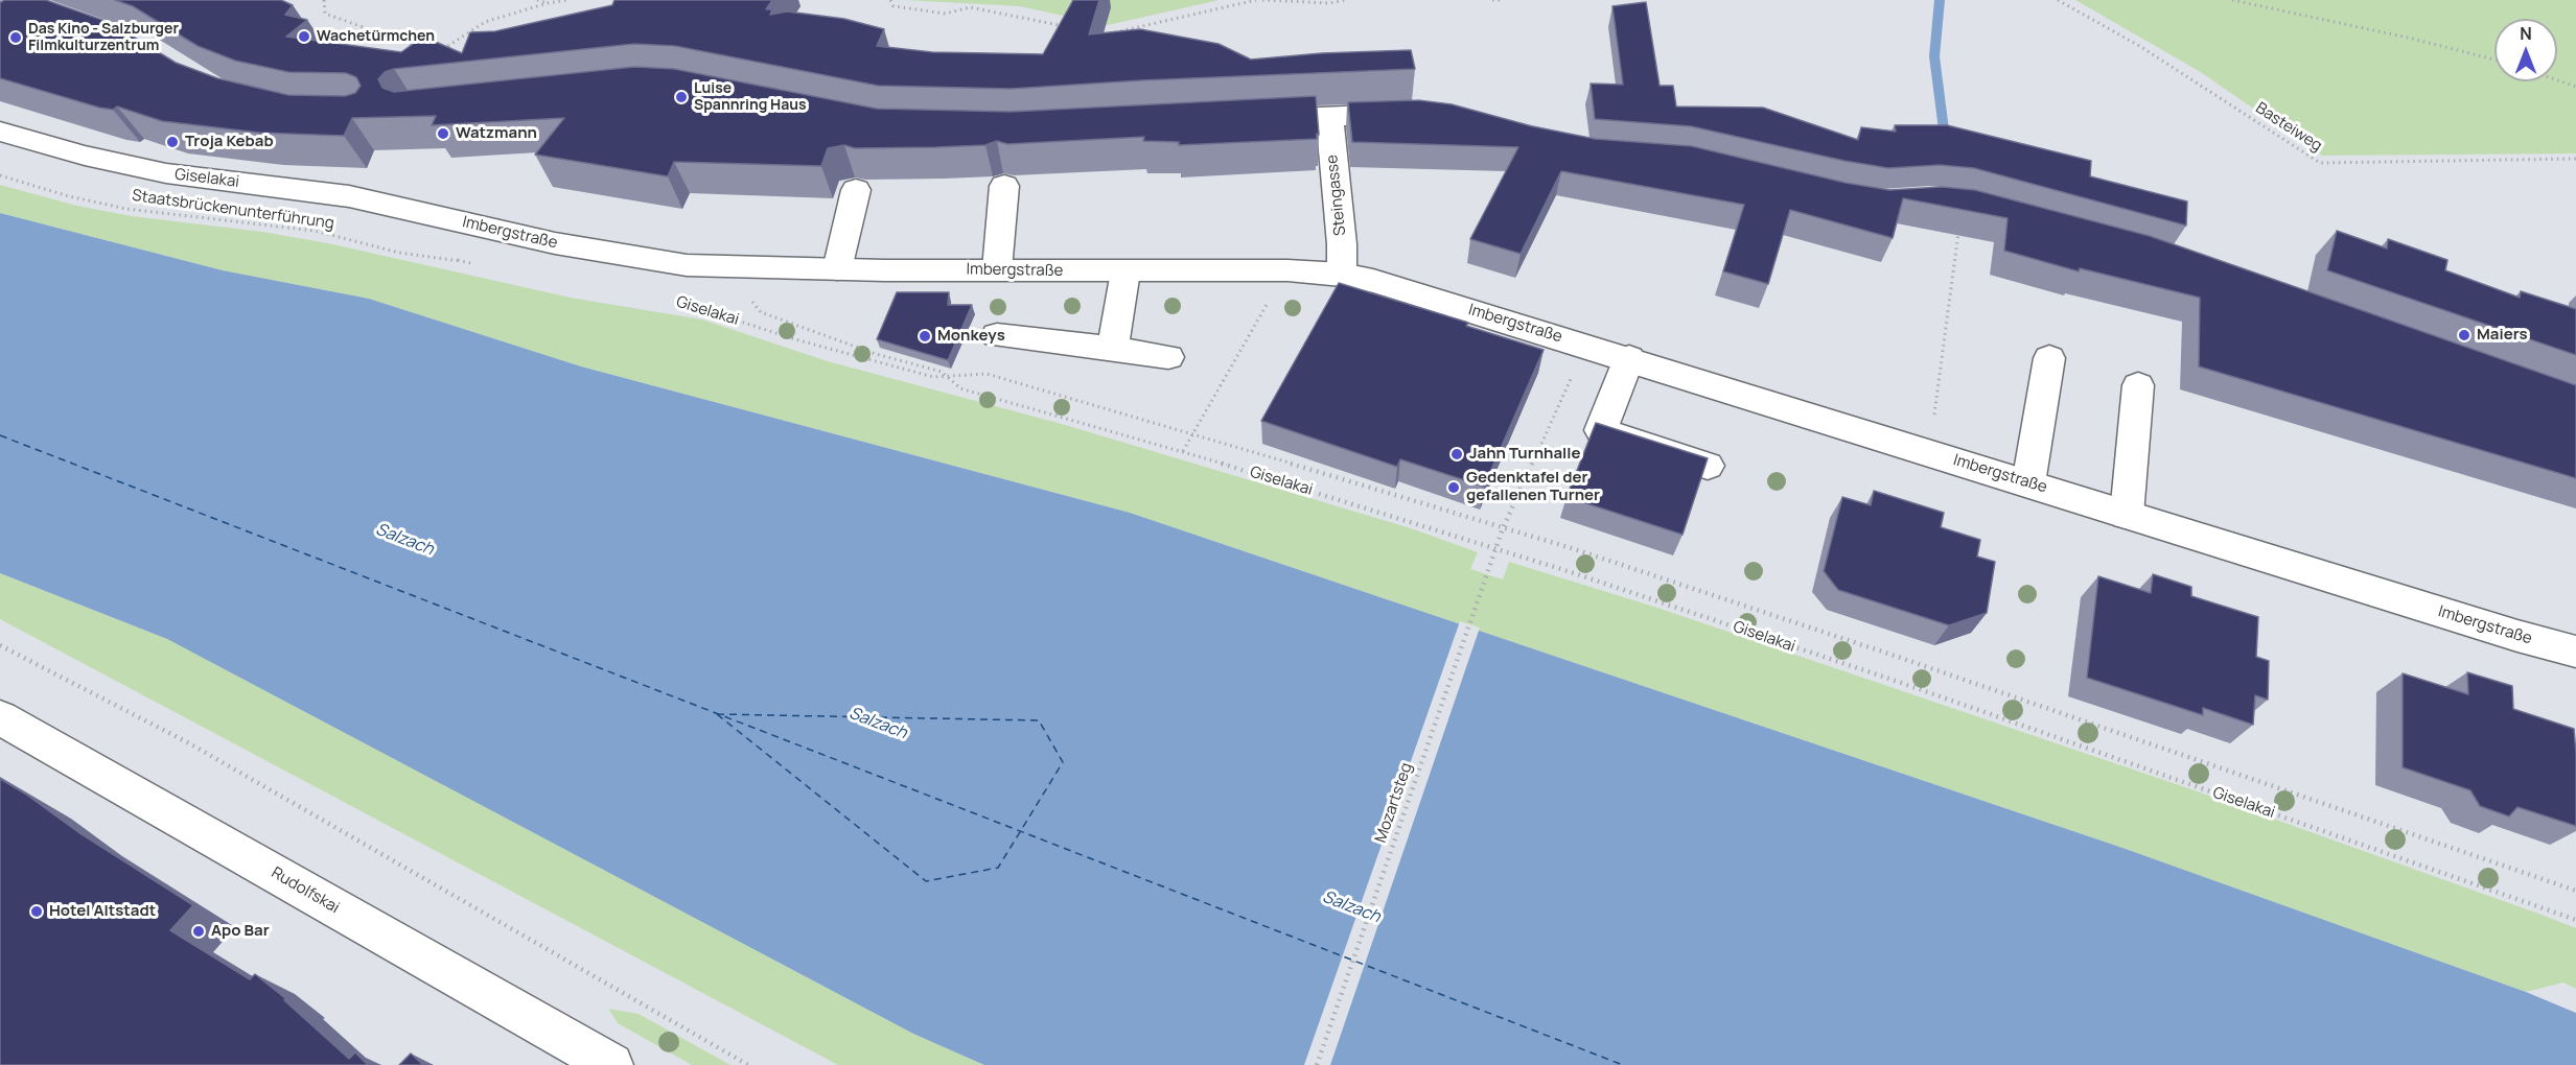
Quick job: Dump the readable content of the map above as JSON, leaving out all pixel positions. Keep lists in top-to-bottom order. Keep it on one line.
{"streets":{"main road":["Giselakai","Steingasse","Imbergstraße","Rudolfskai"],"path":["Basteiweg","Staatsbrückenunterführung","Mozartsteg"]},"crossings":[["Giselakai","Imbergstraße"],["Giselakai","Mozartsteg"],["Steingasse","Imbergstraße"]],"water":["Salzach"],"places":["Wachetürmchen","Das Kino - Salzburger Filmkulturzentrum","Luise Spannring Haus","Watzmann","Troja Kebab","Maiers","Monkeys","Jahn Turnhalle","Gedenktafel der gefallenen Turner","Hotel Altstadt","Apo Bar"],"north":"top"}
